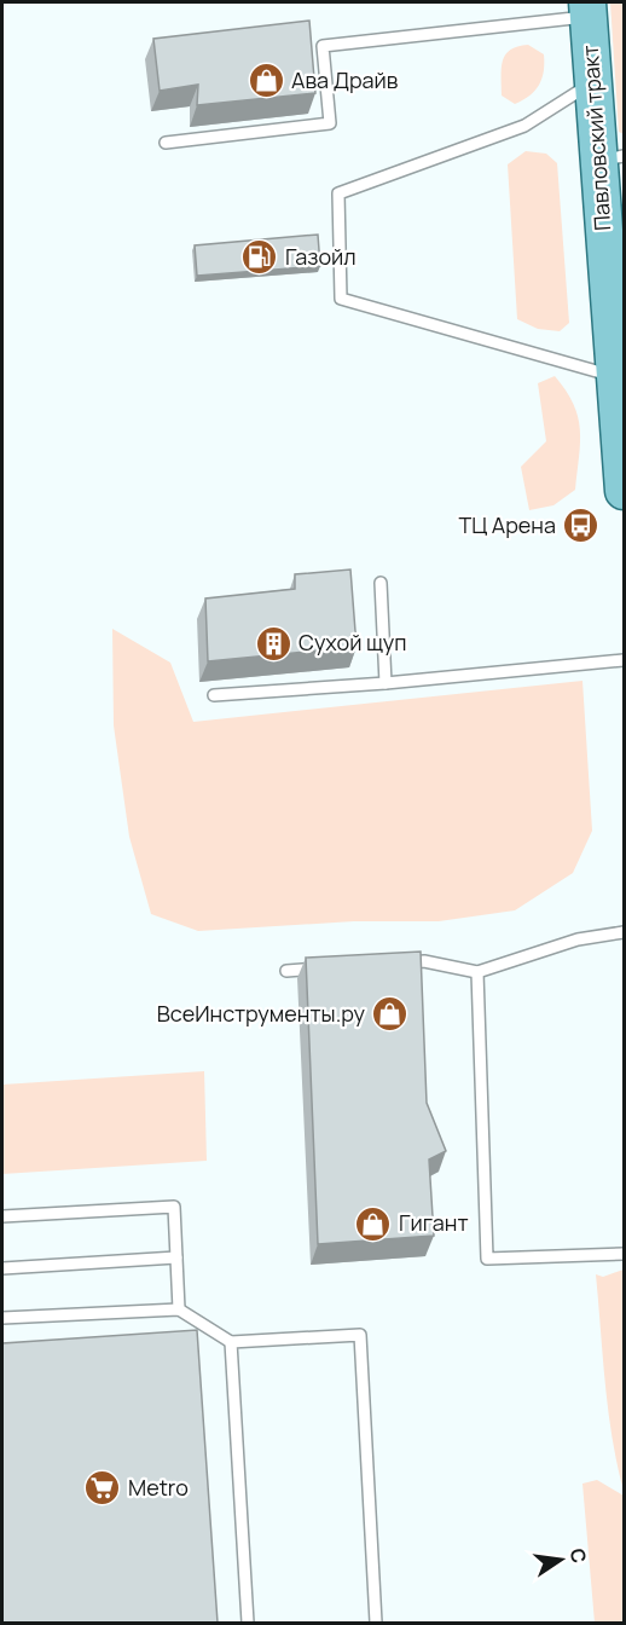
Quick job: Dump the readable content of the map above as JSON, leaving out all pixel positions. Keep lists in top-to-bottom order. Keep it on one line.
{"streets":{"main road":["Павловский тракт"]},"places":{"shop":["Ава Драйв","ВсеИнструменты.ру","Гигант"],"fuel station":["Газойл"],"bus stop":["ТЦ Арена"],"building":["Сухой щуп"],"supermarket":["Metro"]},"north":"right"}
